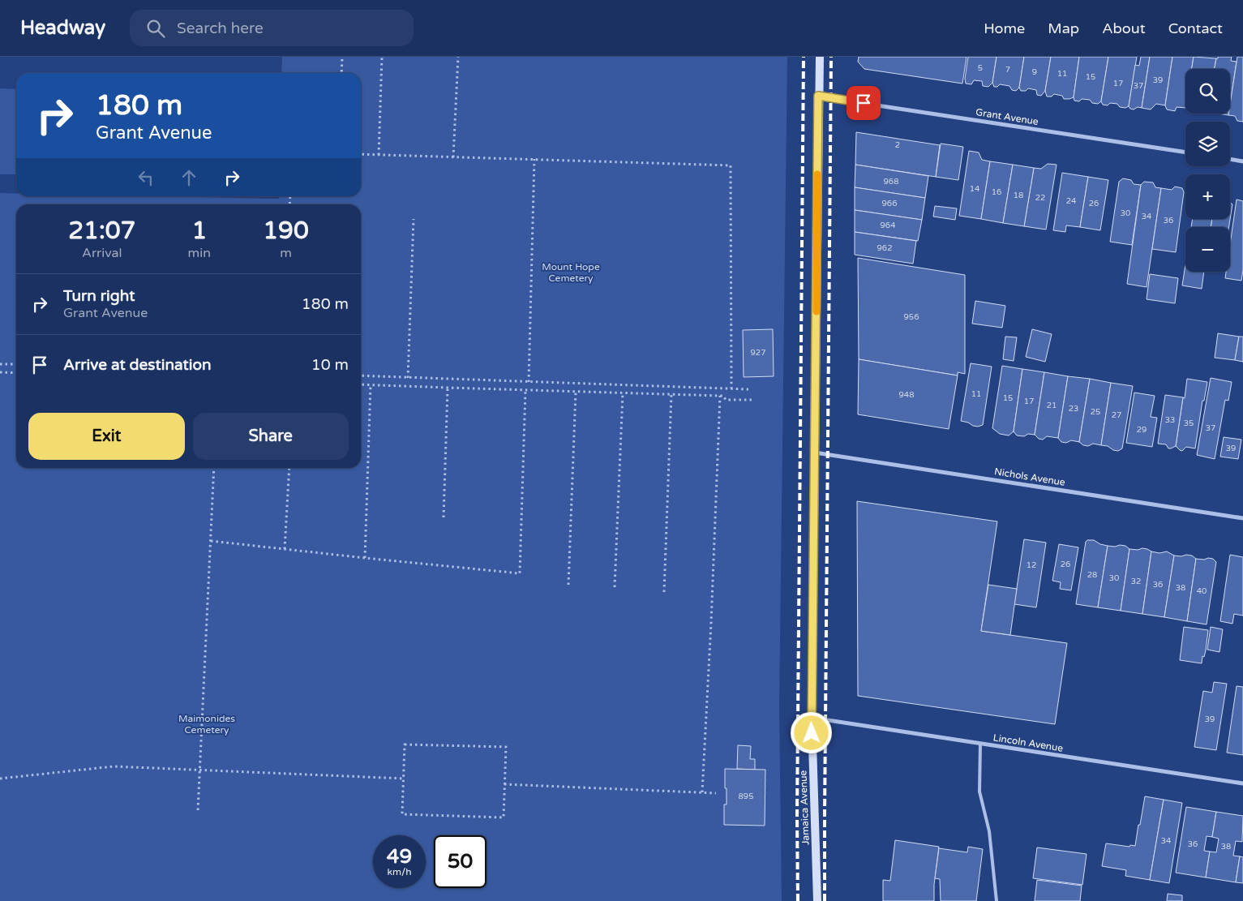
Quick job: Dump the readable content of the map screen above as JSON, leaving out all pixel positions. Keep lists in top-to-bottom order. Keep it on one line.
{"streets":{"main road":["Jamaica Avenue"],"street":["Grant Avenue","Nichols Avenue","Lincoln Avenue"]},"crossings":[["Grant Avenue","Jamaica Avenue"],["Nichols Avenue","Jamaica Avenue"],["Lincoln Avenue","Jamaica Avenue"]],"parks":["Mount Hope Cemetery","Maimonides Cemetery"],"house_numbers":["5","7","9","11","15","39","17","37","2","968","14","16","18","22","24","966","26","30","34","36","964","962","956","927","11","948","15","17","21","23","25","27","33","35","37","29","39","26","12","28","30","32","36","38","40","39","895","34","36","38"],"page":{"header":"Headway","search":"Search here","nav":["Home","Map","About","Contact"],"map_buttons":["+","−"],"turn":["180 m","Grant Avenue"],"eta":["21:07","Arrival","1","min","190","m"],"list":[{"name":"Turn right","note":"Grant Avenue","value":"180 m"},{"name":"Arrive at destination","value":"10 m"}],"buttons":["Exit","Share"],"speed":"49 km/h","limit":"50"}}
